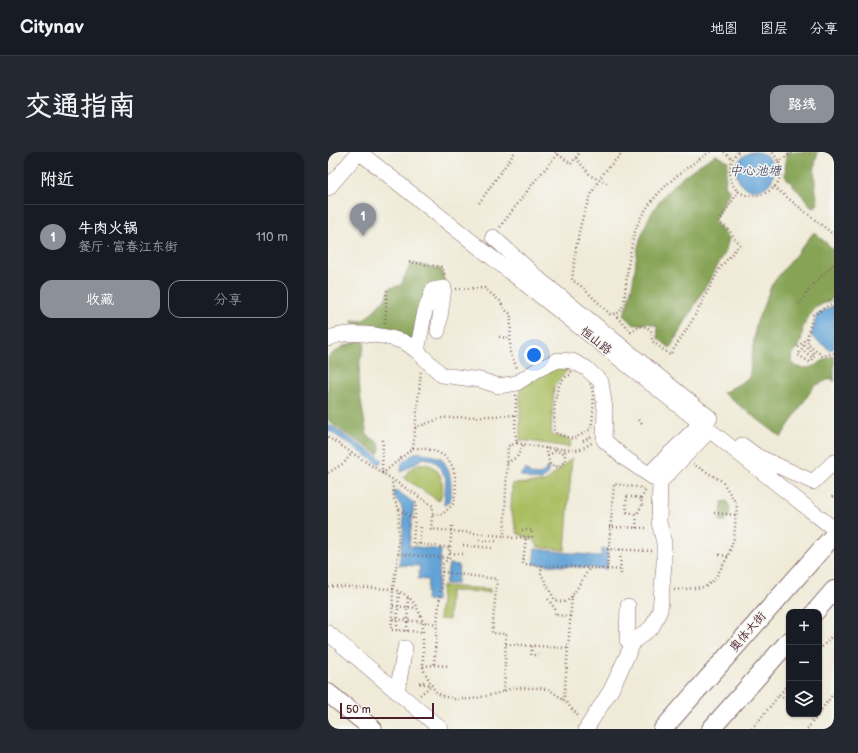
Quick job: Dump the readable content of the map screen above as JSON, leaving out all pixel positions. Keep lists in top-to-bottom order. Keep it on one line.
{"streets":{"main road":["奥体大街"],"street":["恒山路"]},"water":["中心池塘"],"scale_bar":"50 m","page":{"header":"Citynav","nav":["地图","图层","分享"],"buttons":["路线",["收藏","分享"]],"title":"交通指南","heading":"附近","pins":"1","list":[{"mark":"1","name":"牛肉火锅","note":"餐厅 · 富春江东街","value":"110 m"}],"map_buttons":["+","−"],"scale":"50 m"}}
